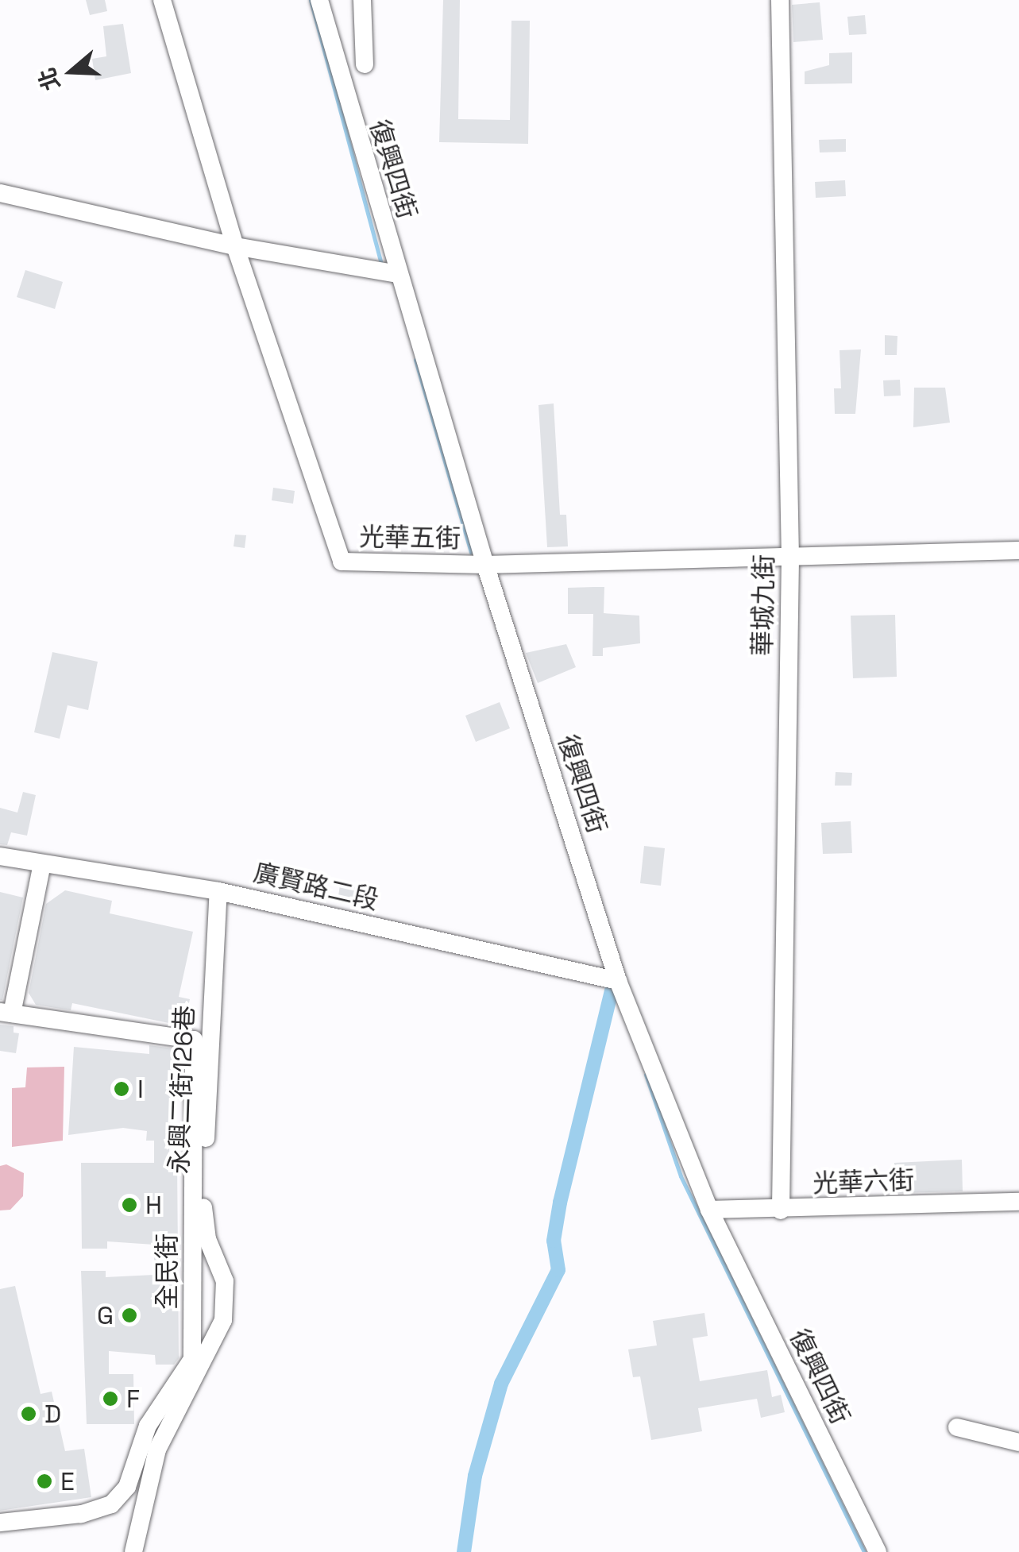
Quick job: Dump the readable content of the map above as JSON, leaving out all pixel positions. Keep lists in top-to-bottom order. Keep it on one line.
{"streets":{"street":["復興四街","光華五街","華城九街","廣賢路二段","永興二街126巷","光華六街","全民街"]},"crossings":[["復興四街","光華五街"],["復興四街","廣賢路二段"],["復興四街","光華六街"],["光華五街","華城九街"],["華城九街","光華六街"],["廣賢路二段","永興二街126巷"],["廣賢路二段","全民街"]],"places":["I","H","G","F","D","E"],"north":"left"}
